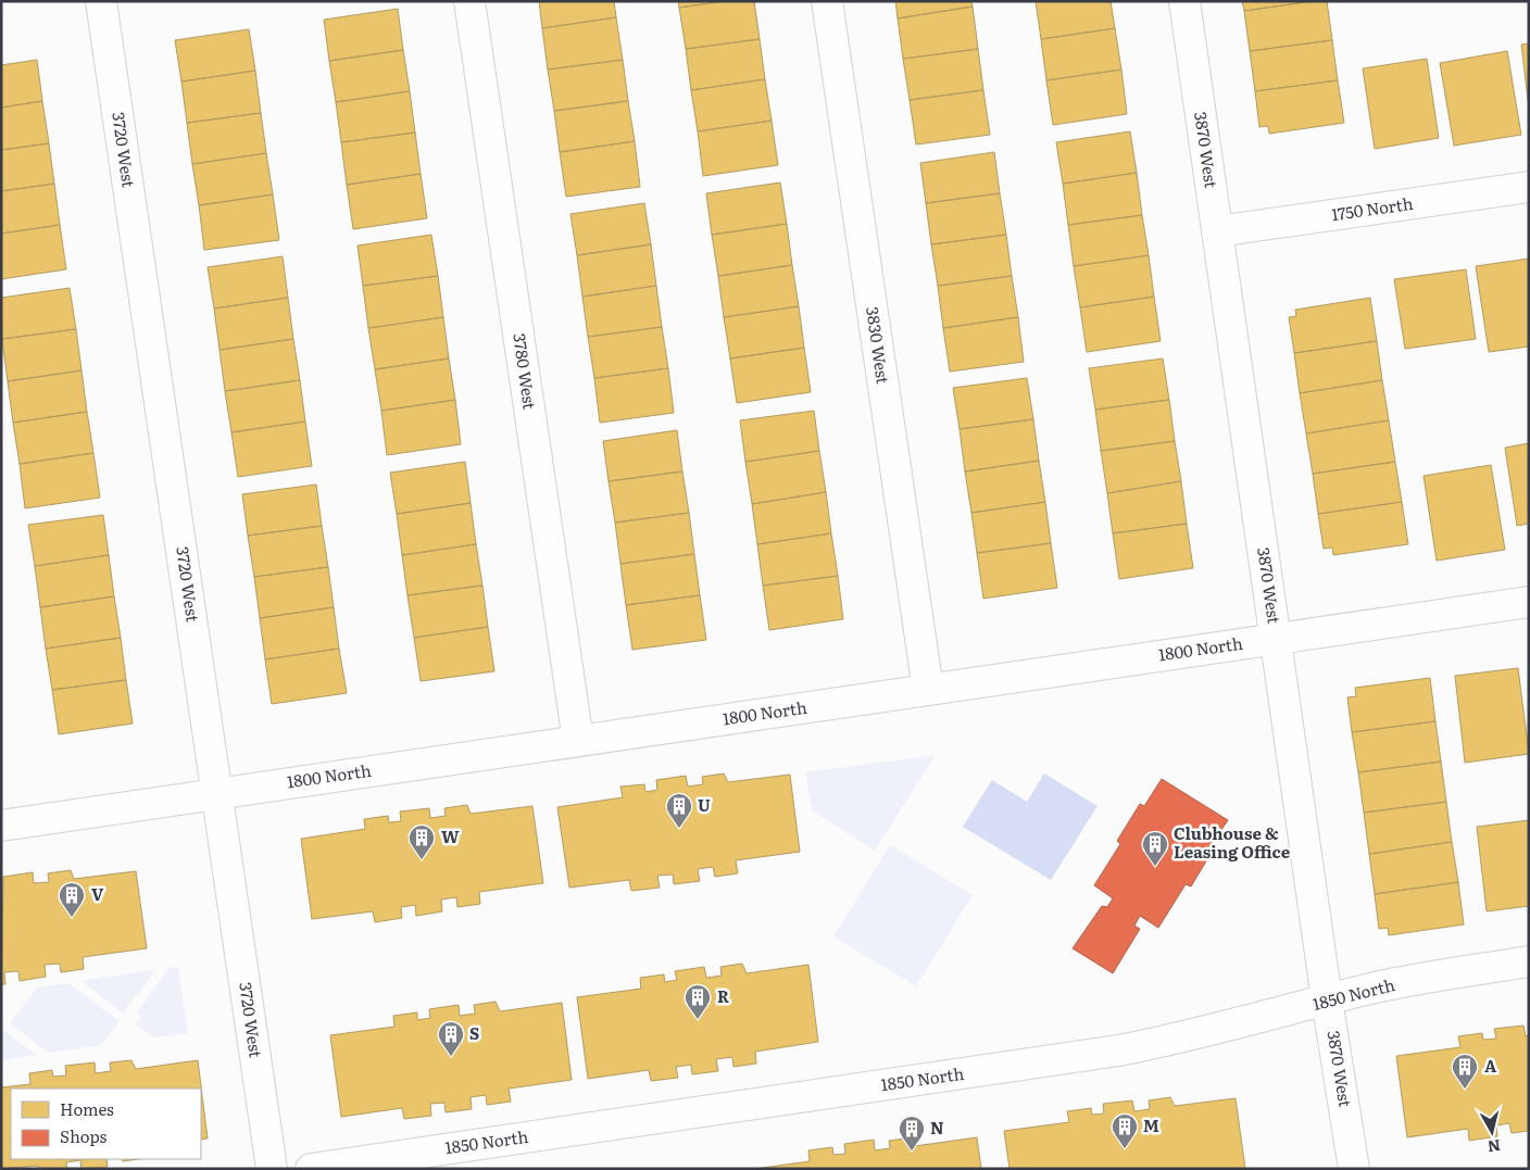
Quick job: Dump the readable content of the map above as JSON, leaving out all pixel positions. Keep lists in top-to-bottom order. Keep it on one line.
{"streets":{"street":["3720 West","3870 West","1750 North","3830 West","3780 West","1800 North","1850 North"]},"crossings":[["3720 West","1800 North"],["3870 West","1750 North"],["3870 West","1800 North"],["3870 West","1850 North"],["3830 West","1800 North"],["3780 West","1800 North"]],"places":{"building":["U","W","Clubhouse & Leasing Office","V","R","S","A","M","N"]},"legend":["Homes","Shops"],"north":"bottom"}
